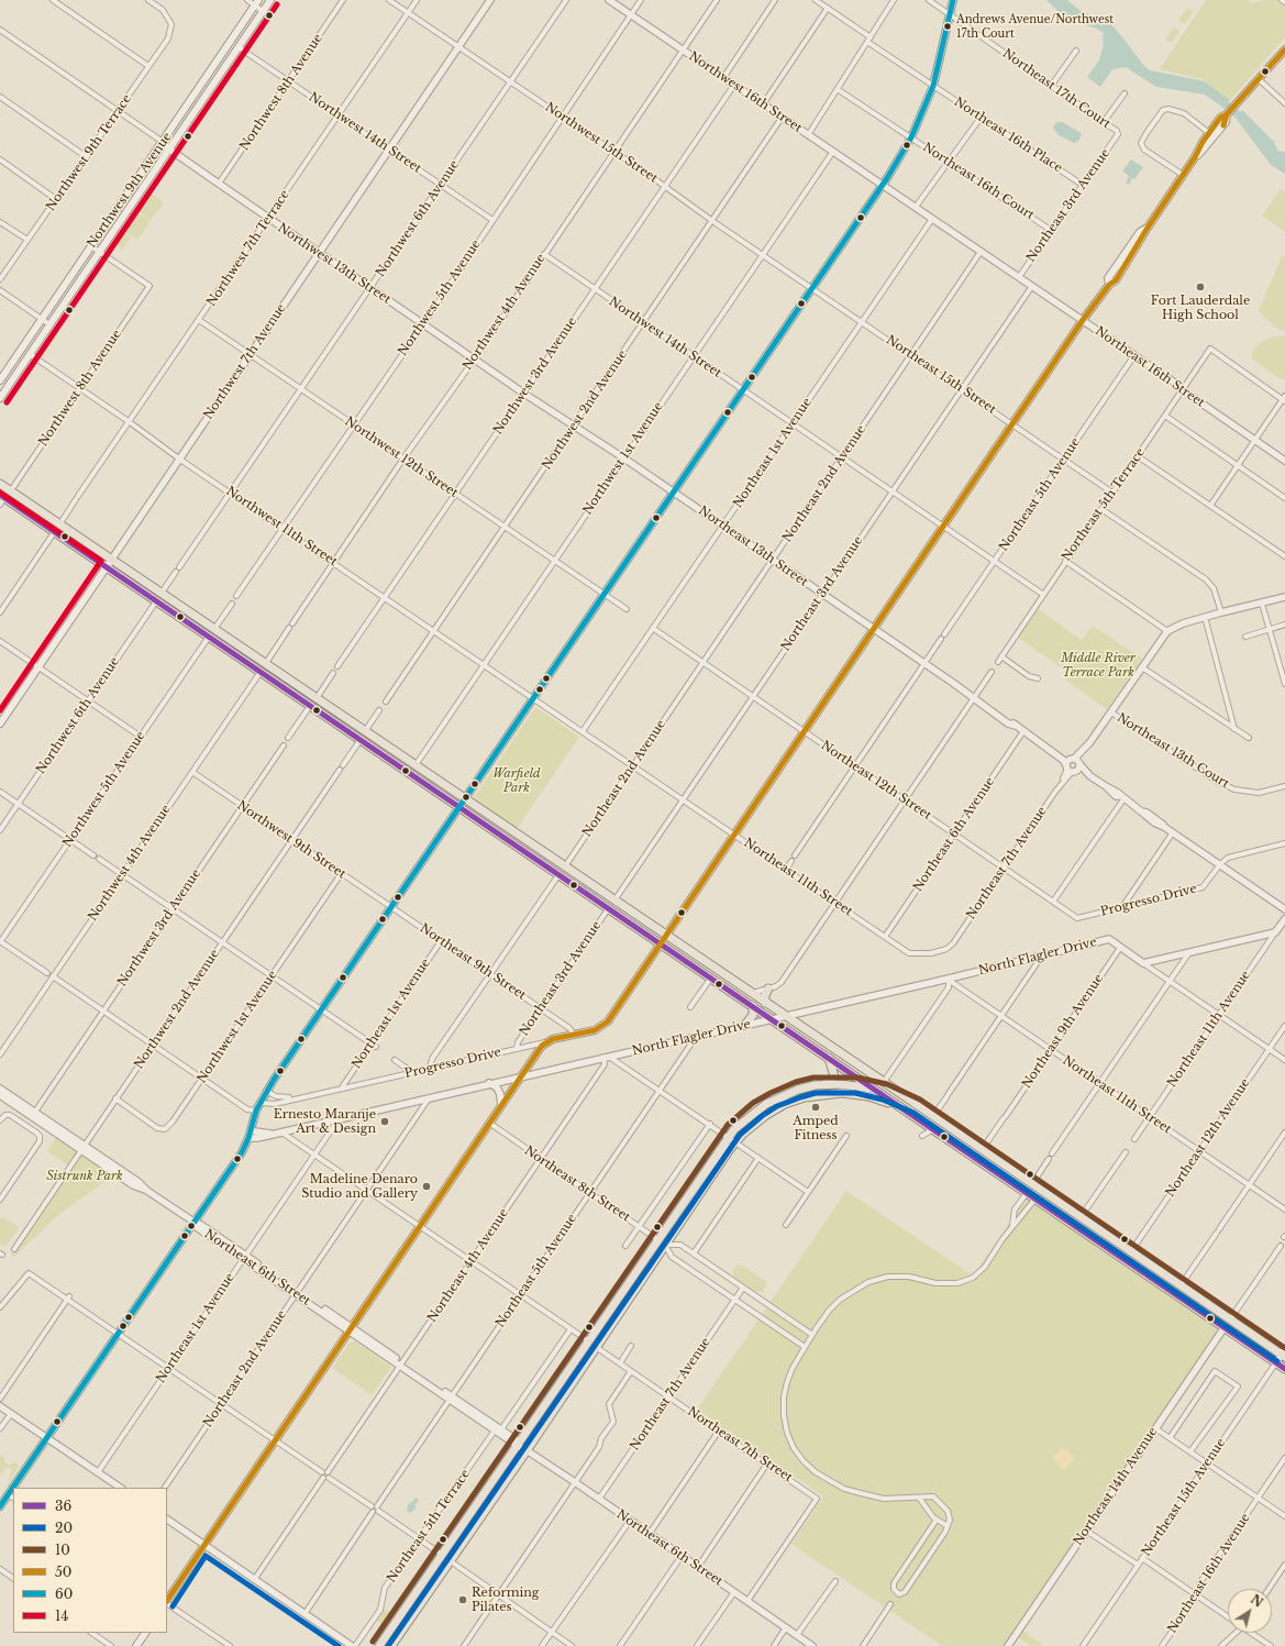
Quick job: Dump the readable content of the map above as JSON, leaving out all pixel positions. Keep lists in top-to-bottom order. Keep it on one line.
{"streets":{"main road":["Northwest 9th Avenue","Northeast 3rd Avenue","Northwest 7th Avenue","Progresso Drive"],"street":["Northeast 17th Court","Northwest 8th Avenue","Northwest 16th Street","Northwest 14th Street","Northeast 16th Place","Northwest 15th Street","Northwest 9th Terrace","Northeast 16th Court","Northwest 6th Avenue","Northwest 7th Terrace","Northwest 13th Street","Northwest 5th Avenue","Northwest 4th Avenue","Northeast 16th Street","Northeast 15th Street","Northwest 3rd Avenue","Northwest 2nd Avenue","Northeast 1st Avenue","Northwest 12th Street","Northwest 1st Avenue","Northeast 2nd Avenue","Northeast 5th Avenue","Northeast 5th Terrace","Northwest 11th Street","Northeast 13th Street","Northeast 13th Court","Northeast 12th Street","Northeast 6th Avenue","Northwest 9th Street","Northeast 7th Avenue","Northeast 11th Street","North Flagler Drive","Northeast 9th Street","Northeast 11th Avenue","Northeast 9th Avenue","Northeast 12th Avenue","Northeast 8th Street","Northeast 4th Avenue","Northeast 6th Street","Northeast 7th Street","Northeast 14th Avenue","Northeast 15th Avenue","Northeast 16th Avenue"]},"crossings":[["Northeast 17th Court","Northeast 3rd Avenue"],["Northwest 8th Avenue","Northwest 14th Street"],["Northwest 8th Avenue","Northwest 9th Avenue"],["Northwest 8th Avenue","Northwest 13th Street"],["Northwest 8th Avenue","Northwest 11th Street"],["Northwest 16th Street","Northwest 5th Avenue"],["Northwest 16th Street","Northwest 4th Avenue"],["Northwest 16th Street","Northeast 16th Street"],["Northwest 16th Street","Northwest 3rd Avenue"],["Northwest 16th Street","Northwest 2nd Avenue"],["Northwest 16th Street","Northwest 1st Avenue"],["Northwest 14th Street","Northwest 9th Avenue"],["Northwest 14th Street","Northeast 3rd Avenue"],["Northwest 14th Street","Northwest 6th Avenue"],["Northwest 14th Street","Northwest 7th Terrace"],["Northwest 14th Street","Northwest 5th Avenue"],["Northwest 14th Street","Northwest 4th Avenue"],["Northwest 14th Street","Northwest 7th Avenue"],["Northwest 14th Street","Northwest 3rd Avenue"],["Northwest 14th Street","Northwest 2nd Avenue"],["Northwest 14th Street","Northeast 1st Avenue"],["Northwest 14th Street","Northwest 1st Avenue"],["Northwest 14th Street","Northeast 2nd Avenue"],["Northwest 14th Street","Northeast 5th Avenue"],["Northwest 14th Street","Northeast 5th Terrace"],["Northeast 16th Place","Northeast 3rd Avenue"],["Northwest 15th Street","Northwest 6th Avenue"],["Northwest 15th Street","Northwest 7th Terrace"],["Northwest 15th Street","Northwest 5th Avenue"],["Northwest 15th Street","Northwest 4th Avenue"],["Northwest 15th Street","Northwest 7th Avenue"],["Northwest 15th Street","Northeast 15th Street"],["Northwest 15th Street","Northwest 3rd Avenue"],["Northwest 15th Street","Northwest 2nd Avenue"],["Northwest 15th Street","Northwest 1st Avenue"],["Northwest 9th Terrace","Northwest 13th Street"],["Northeast 16th Court","Northeast 3rd Avenue"],["Northwest 9th Avenue","Northwest 13th Street"],["Northwest 9th Avenue","Northwest 11th Street"],["Northeast 3rd Avenue","Northeast 16th Street"],["Northeast 3rd Avenue","Northeast 15th Street"],["Northeast 3rd Avenue","Northeast 13th Street"],["Northeast 3rd Avenue","Northeast 12th Street"],["Northeast 3rd Avenue","Northeast 11th Street"],["Northeast 3rd Avenue","Progresso Drive"],["Northeast 3rd Avenue","North Flagler Drive"],["Northeast 3rd Avenue","Northeast 9th Street"],["Northeast 3rd Avenue","Northeast 8th Street"],["Northeast 3rd Avenue","Northeast 6th Street"],["Northwest 6th Avenue","Northwest 13th Street"],["Northwest 6th Avenue","Northwest 12th Street"],["Northwest 6th Avenue","Northwest 11th Street"],["Northwest 7th Terrace","Northwest 13th Street"],["Northwest 7th Terrace","Northwest 12th Street"],["Northwest 7th Terrace","Northwest 11th Street"],["Northwest 13th Street","Northwest 5th Avenue"],["Northwest 13th Street","Northwest 4th Avenue"],["Northwest 13th Street","Northwest 7th Avenue"],["Northwest 13th Street","Northwest 3rd Avenue"],["Northwest 13th Street","Northwest 2nd Avenue"],["Northwest 13th Street","Northwest 1st Avenue"],["Northwest 13th Street","Northeast 13th Street"],["Northwest 5th Avenue","Northwest 12th Street"],["Northwest 5th Avenue","Northwest 11th Street"],["Northwest 4th Avenue","Northwest 12th Street"],["Northwest 4th Avenue","Northwest 11th Street"],["Northwest 4th Avenue","Northwest 9th Street"],["Northwest 7th Avenue","Northwest 12th Street"],["Northwest 7th Avenue","Northwest 11th Street"],["Northeast 16th Street","Northeast 1st Avenue"],["Northeast 16th Street","Northeast 2nd Avenue"],["Northeast 16th Street","Northeast 5th Avenue"],["Northeast 16th Street","Northeast 5th Terrace"],["Northeast 15th Street","Northeast 1st Avenue"],["Northeast 15th Street","Northeast 2nd Avenue"],["Northeast 15th Street","Northeast 5th Avenue"],["Northeast 15th Street","Northeast 5th Terrace"],["Northwest 3rd Avenue","Northwest 12th Street"],["Northwest 3rd Avenue","Northwest 11th Street"],["Northwest 3rd Avenue","Northwest 9th Street"],["Northwest 2nd Avenue","Northwest 12th Street"],["Northwest 2nd Avenue","Northwest 1st Avenue"],["Northwest 2nd Avenue","Northwest 11th Street"],["Northwest 2nd Avenue","Northwest 9th Street"],["Northwest 2nd Avenue","Northeast 6th Street"],["Northeast 1st Avenue","Northeast 13th Street"],["Northeast 1st Avenue","Northeast 12th Street"],["Northeast 1st Avenue","Northeast 11th Street"],["Northeast 1st Avenue","Progresso Drive"],["Northeast 1st Avenue","North Flagler Drive"],["Northeast 1st Avenue","Northeast 9th Street"],["Northeast 1st Avenue","Northeast 6th Street"],["Northwest 12th Street","Northwest 1st Avenue"],["Northwest 1st Avenue","Northwest 11th Street"],["Northwest 1st Avenue","Northwest 9th Street"],["Northeast 2nd Avenue","Northeast 13th Street"],["Northeast 2nd Avenue","Northeast 12th Street"],["Northeast 2nd Avenue","Northeast 11th Street"],["Northeast 2nd Avenue","North Flagler Drive"],["Northeast 2nd Avenue","Northeast 6th Street"],["Northeast 5th Avenue","Northeast 13th Street"],["Northeast 5th Avenue","Northeast 12th Street"],["Northeast 5th Avenue","North Flagler Drive"],["Northeast 5th Avenue","Northeast 8th Street"],["Northeast 5th Avenue","Northeast 6th Street"],["Northeast 5th Terrace","Northeast 6th Street"],["Northwest 11th Street","Northeast 11th Street"],["Northeast 13th Street","Northeast 6th Avenue"],["Northeast 13th Street","Northeast 7th Avenue"],["Northeast 13th Street","Progresso Drive"],["Northeast 12th Street","Northeast 6th Avenue"],["Northeast 12th Street","Northeast 7th Avenue"],["Northeast 12th Street","Progresso Drive"],["Northeast 6th Avenue","Northeast 11th Street"],["Northwest 9th Street","Northeast 9th Street"],["Northeast 7th Avenue","Northeast 11th Street"],["Northeast 7th Avenue","Northeast 8th Street"],["Northeast 7th Avenue","Northeast 6th Street"],["Northeast 7th Avenue","Northeast 7th Street"],["Northeast 11th Street","North Flagler Drive"],["Northeast 11th Street","Northeast 11th Avenue"],["Northeast 11th Street","Northeast 9th Avenue"],["Northeast 11th Street","Northeast 12th Avenue"],["Progresso Drive","Northeast 9th Street"],["North Flagler Drive","Northeast 9th Avenue"],["North Flagler Drive","Northeast 4th Avenue"],["Northeast 8th Street","Northeast 4th Avenue"],["Northeast 4th Avenue","Northeast 6th Street"],["Northeast 6th Street","Northeast 7th Street"]],"parks":["Middle River Terrace Park","Warfield Park","Sistrunk Park"],"places":["Andrews Avenue/Northwest 17th Court","Fort Lauderdale High School","Amped Fitness","Ernesto Maranje Art & Design","Madeline Denaro Studio and Gallery","Reforming Pilates"],"lines":["transit line 60","transit line 14","transit line 50","transit line 36","transit line 10","transit line 20"],"legend":["36","20","10","50","60","14"],"north":"top right"}
